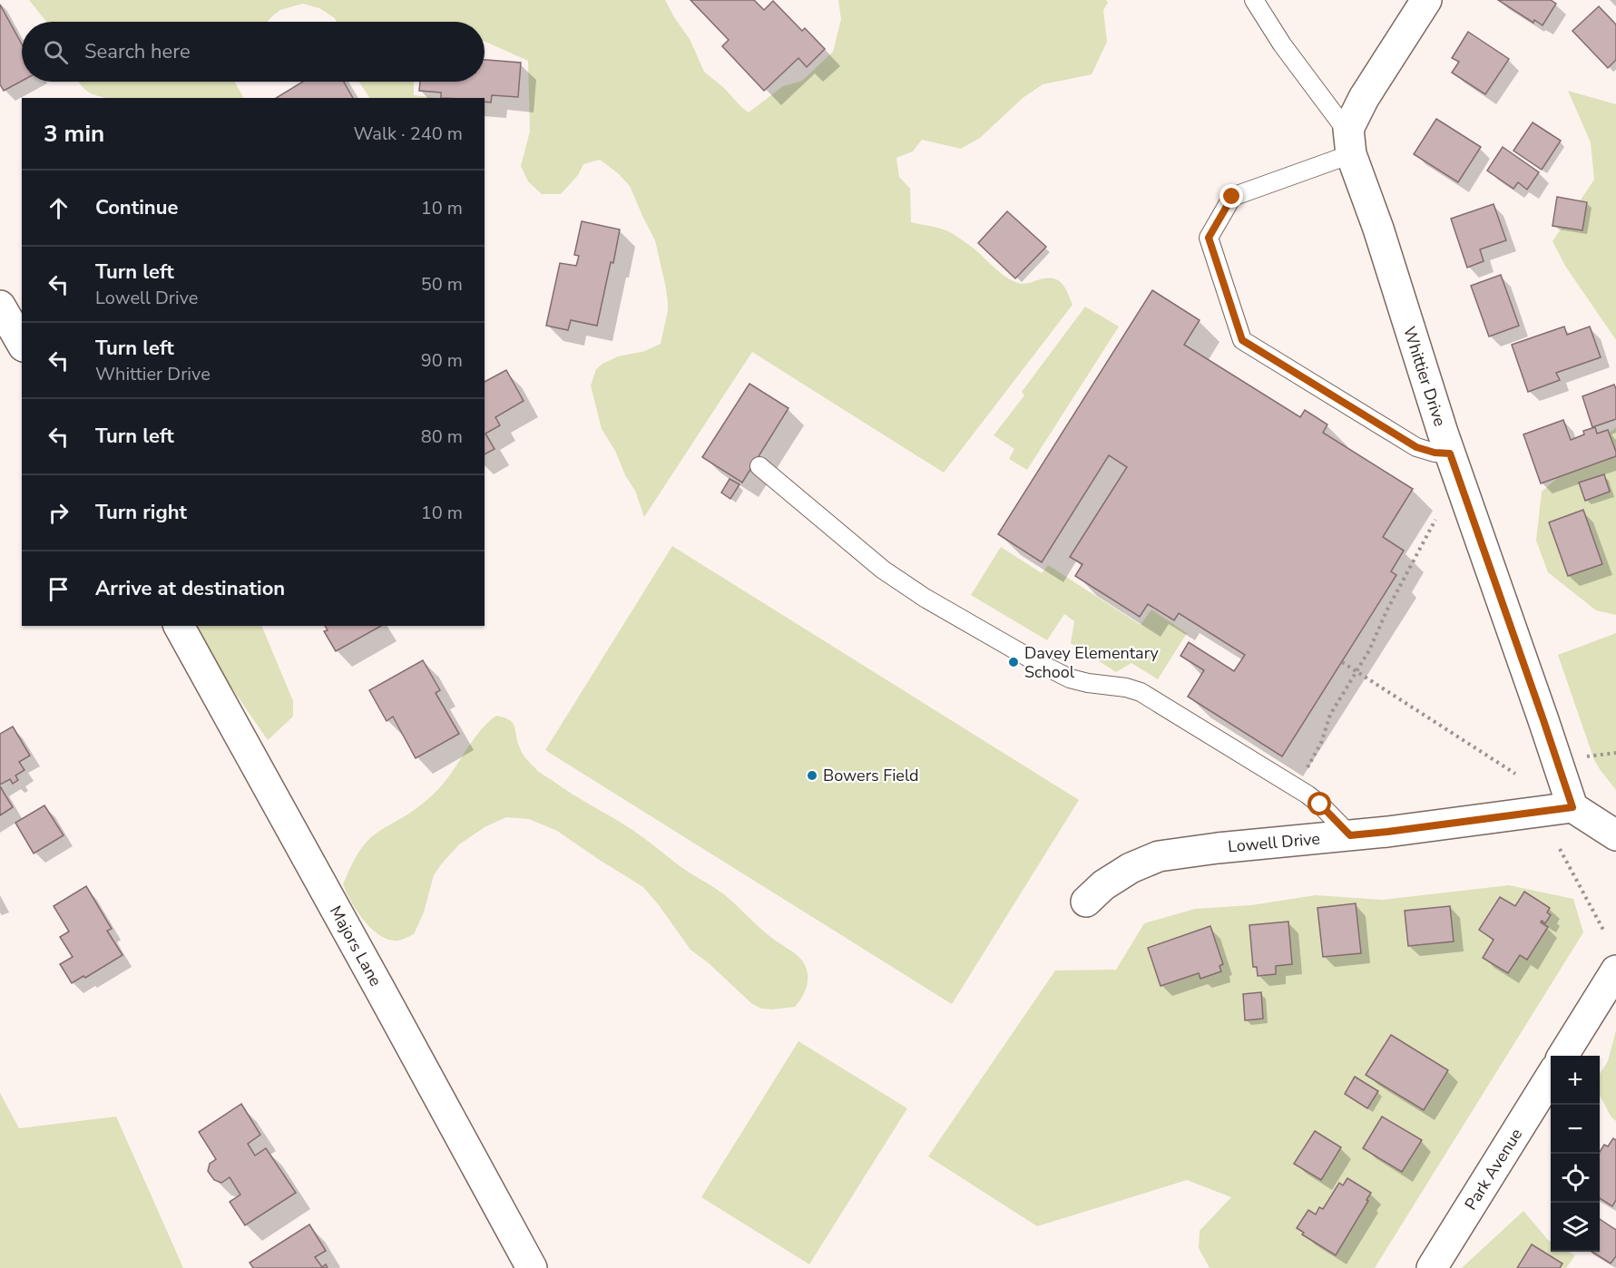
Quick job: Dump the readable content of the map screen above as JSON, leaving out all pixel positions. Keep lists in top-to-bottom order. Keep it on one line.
{"streets":{"street":["Whittier Drive","Lowell Drive","Majors Lane","Park Avenue"]},"crossings":[["Whittier Drive","Lowell Drive"]],"places":["Davey Elementary School","Bowers Field"],"page":{"search":"Search here","heading":["3 min","Walk · 240 m"],"list":[["Continue","10 m"],["Turn left","Lowell Drive","50 m"],["Turn left","Whittier Drive","90 m"],["Turn left","80 m"],["Turn right","10 m"],"Arrive at destination"],"map_buttons":["+","−"]}}
